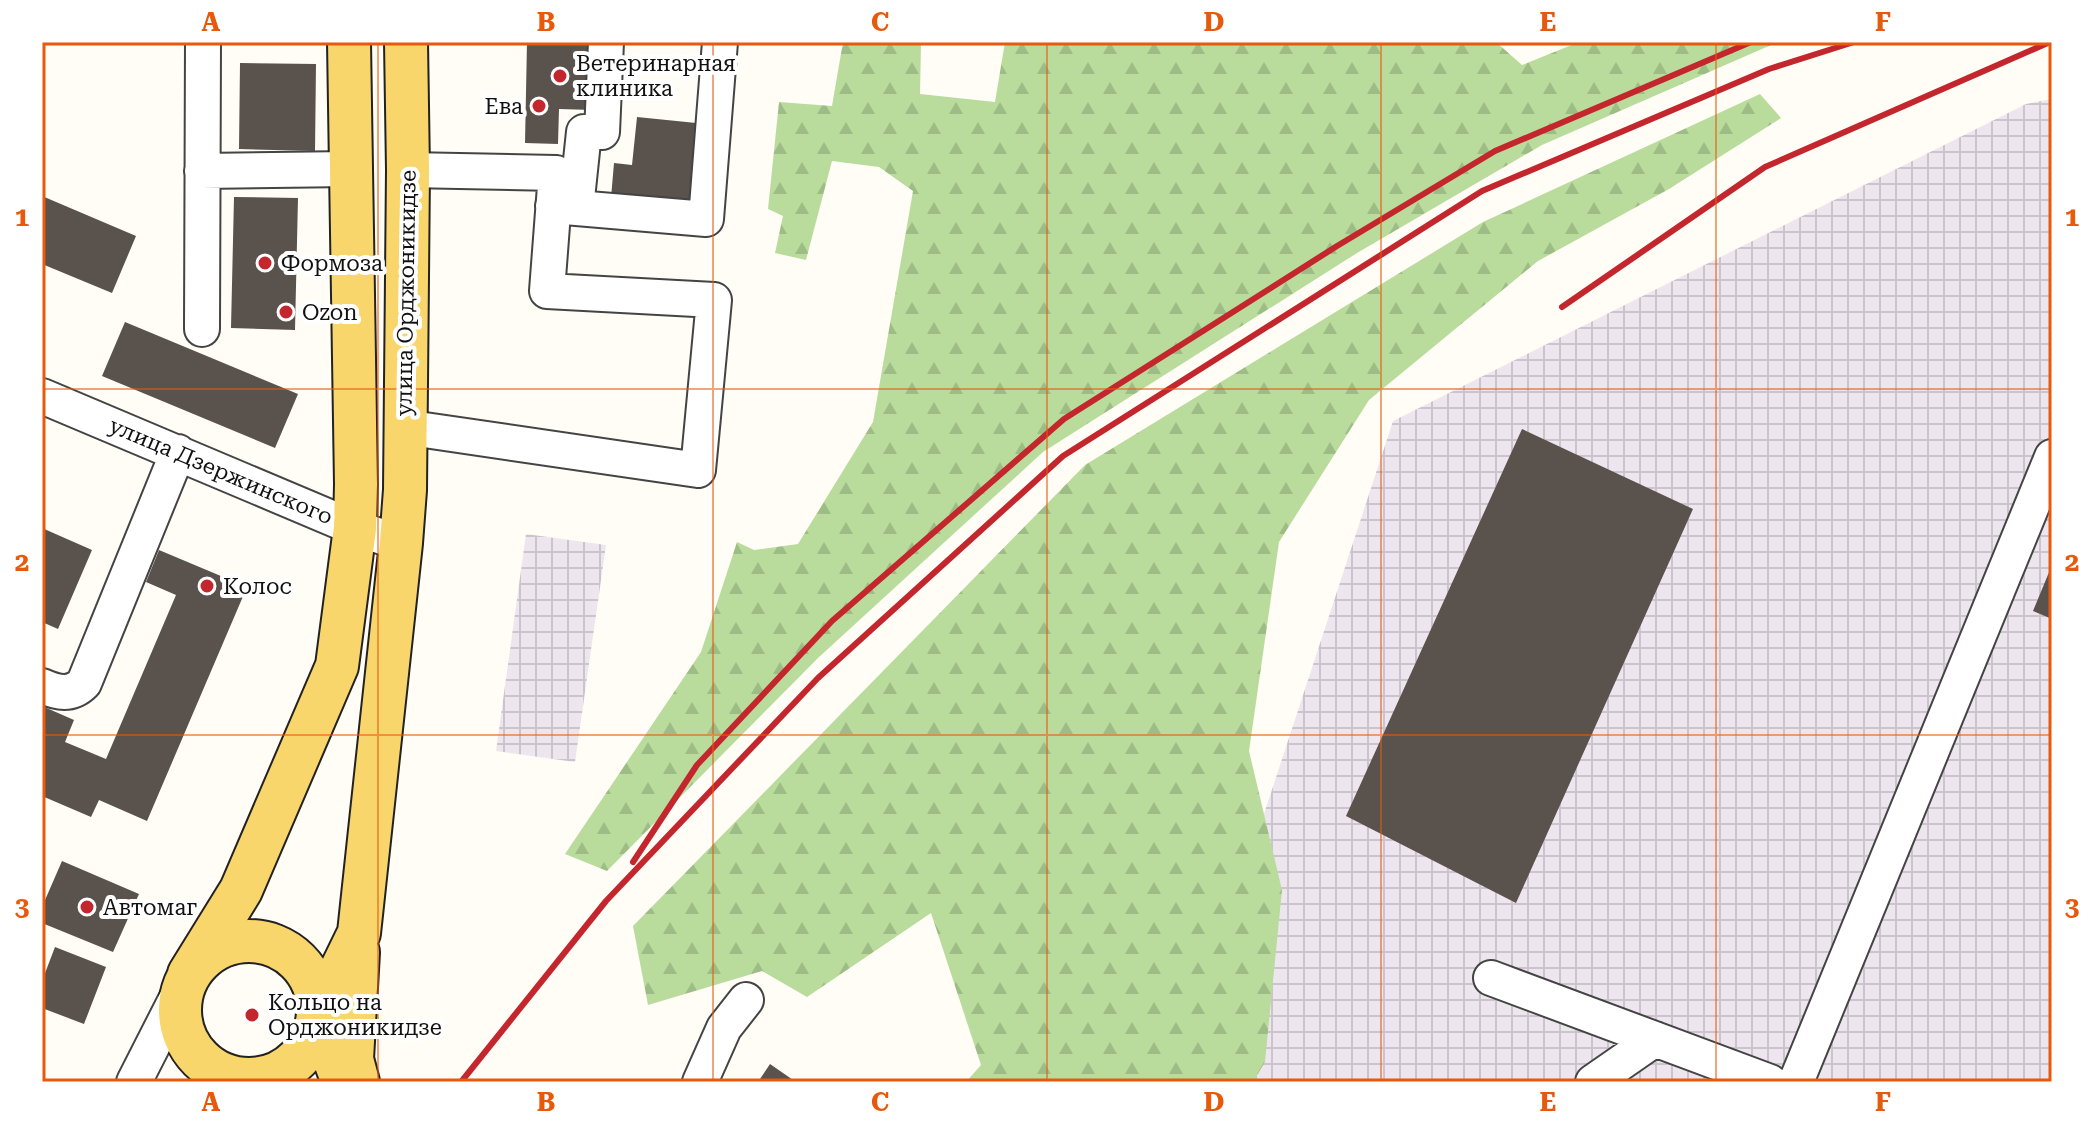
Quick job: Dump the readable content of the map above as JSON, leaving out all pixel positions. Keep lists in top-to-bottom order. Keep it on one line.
{"streets":{"main road":["улица Орджоникидзе"],"street":["улица Дзержинского"]},"crossings":[["улица Орджоникидзе","улица Дзержинского"]],"places":["Ветеринарная клиника","Ева","Формоза","Ozon","Колос","Автомаг","Кольцо на Орджоникидзе"],"grid":{"columns":["A","B","C","D","E","F"],"rows":["1","2","3"]}}
